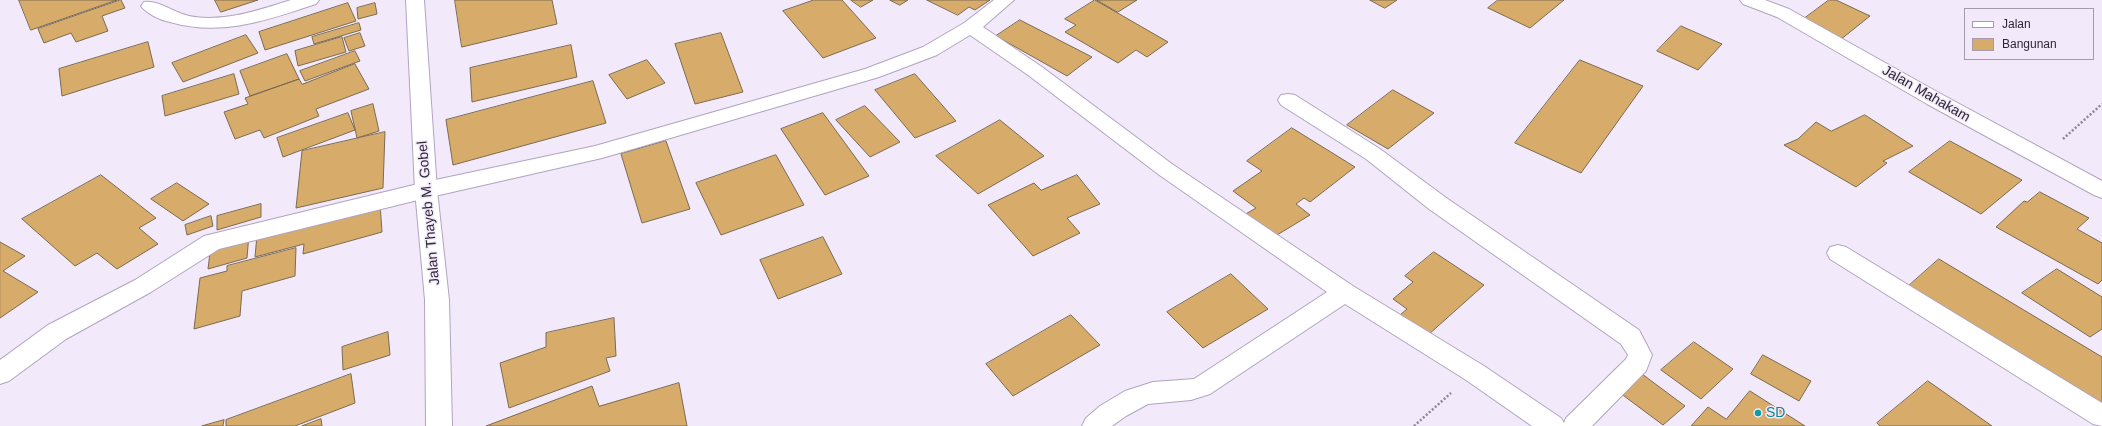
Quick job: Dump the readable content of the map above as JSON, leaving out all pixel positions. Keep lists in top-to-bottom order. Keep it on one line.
{"streets":{"street":["Jalan Mahakam","Jalan Thayeb M. Gobel"]},"places":["SD"],"legend":["Jalan","Bangunan"]}
